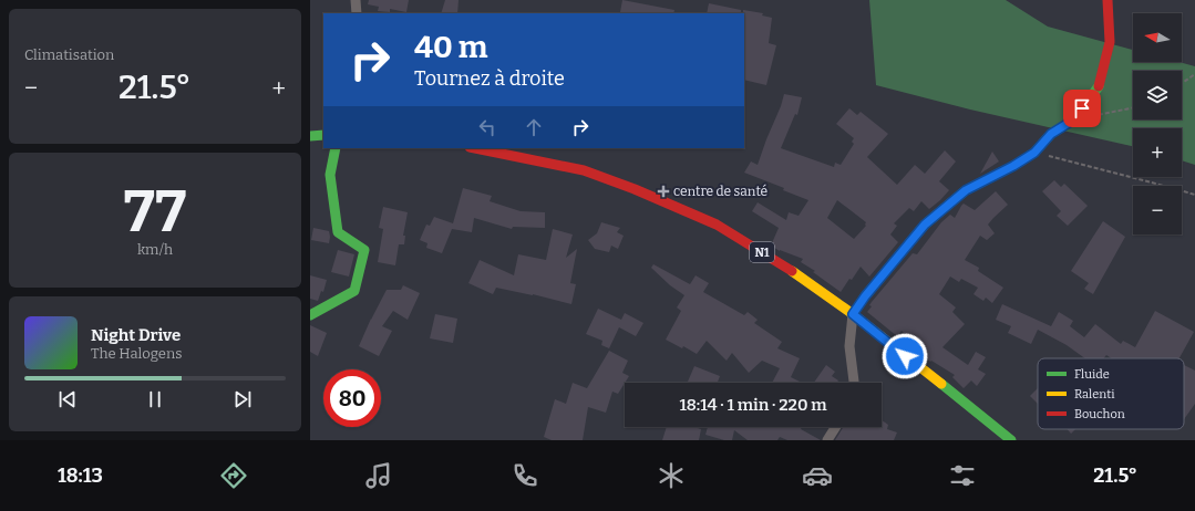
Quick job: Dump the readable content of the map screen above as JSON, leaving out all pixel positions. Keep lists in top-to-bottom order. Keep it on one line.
{"streets":{"main road":["N1"]},"places":{"health":["centre de santé"]},"legend":["Fluide","Ralenti","Bouchon"],"north":"left","page":{"tile":["Climatisation",["77","km/h"]],"map_buttons":["+","−"],"turn":["40 m","Tournez à droite"],"heat":["−","21.5°","+"],"song":["Night Drive","The Halogens"],"limit":"80","trip":"18:14 · 1 min · 220 m","tabs":["18:13","21.5°"]}}
